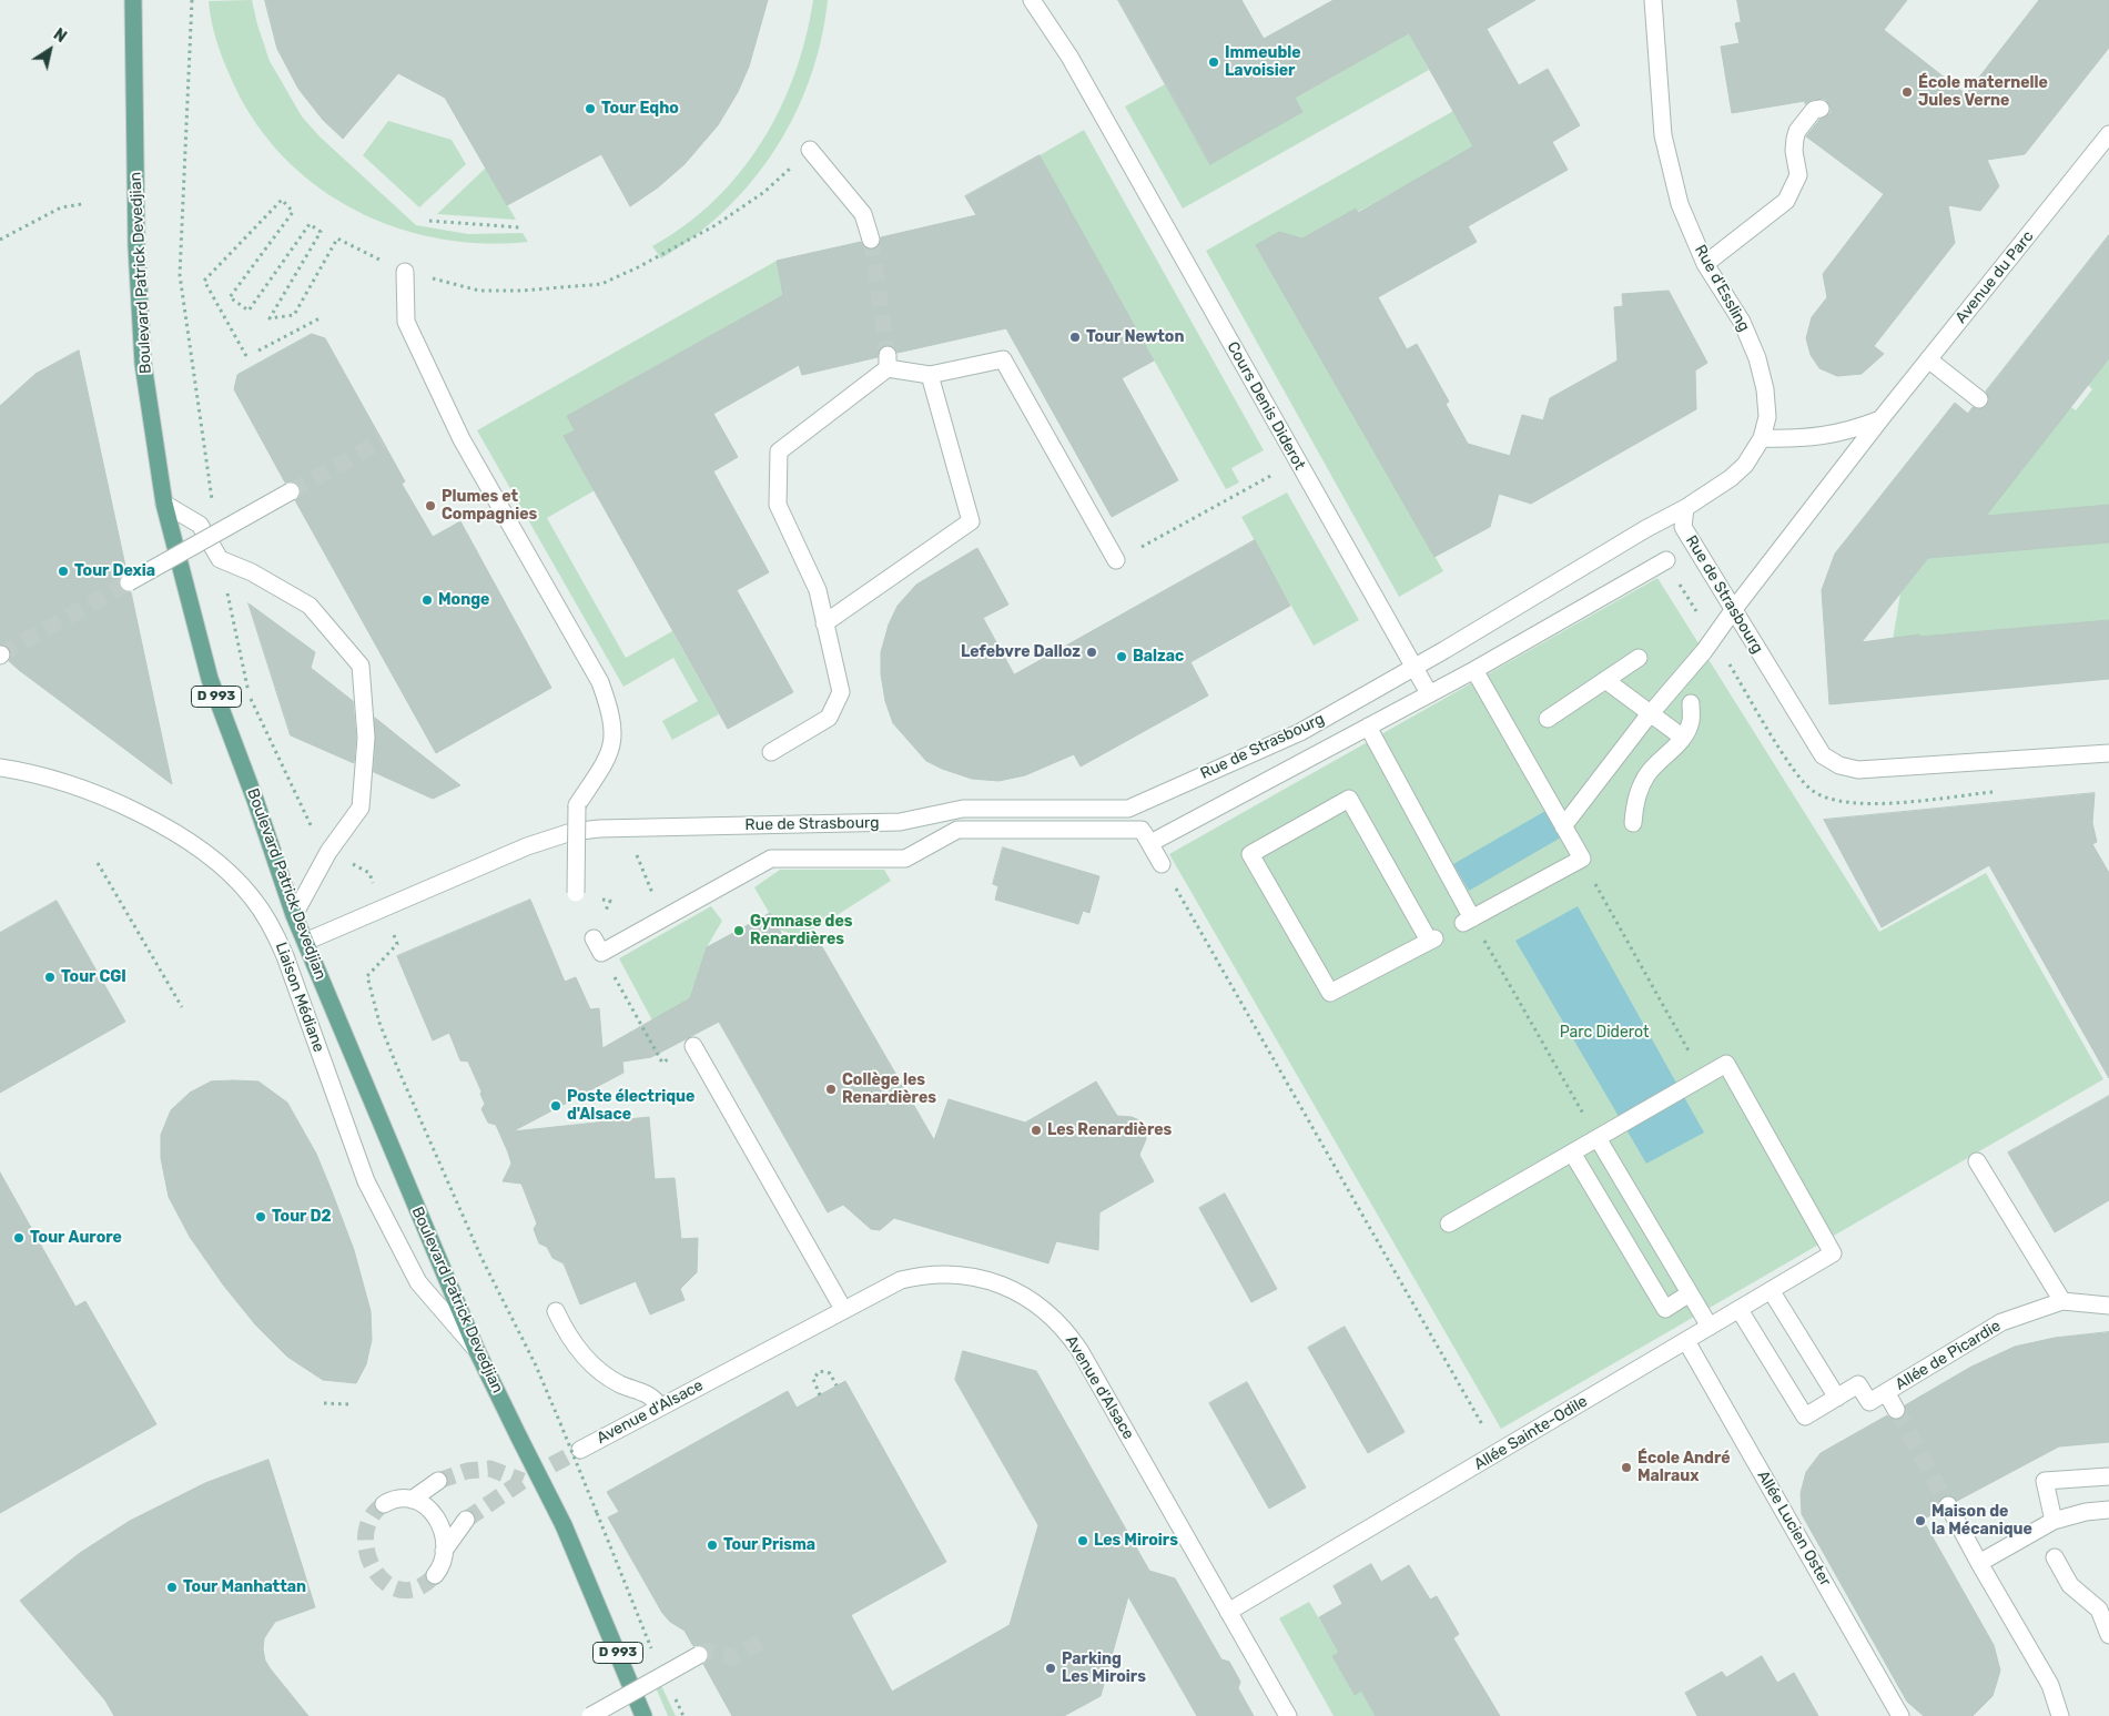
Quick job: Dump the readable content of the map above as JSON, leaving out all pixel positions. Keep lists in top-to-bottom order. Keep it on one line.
{"streets":{"main road":["Boulevard Patrick Devedjian","D 993"],"street":["Avenue du Parc","Rue d'Essling","Cours Denis Diderot","Rue de Strasbourg","Liaison Médiane","Allée de Picardie","Avenue d'Alsace","Allée Sainte-Odile","Allée Lucien Oster"]},"crossings":[["Boulevard Patrick Devedjian","Rue de Strasbourg"],["Boulevard Patrick Devedjian","Liaison Médiane"],["Avenue du Parc","Rue de Strasbourg"],["Rue d'Essling","Rue de Strasbourg"],["Cours Denis Diderot","Rue de Strasbourg"],["Allée de Picardie","Allée Sainte-Odile"],["Avenue d'Alsace","Allée Sainte-Odile"],["Allée Sainte-Odile","Allée Lucien Oster"]],"parks":["Parc Diderot"],"places":["Immeuble Lavoisier","École maternelle Jules Verne","Tour Eqho","Tour Newton","Plumes et Compagnies","Tour Dexia","Monge","Lefebvre Dalloz","Balzac","Gymnase des Renardières","Tour CGI","Collège les Renardières","Poste électrique d'Alsace","Les Renardières","Tour D2","Tour Aurore","École André Malraux","Maison de la Mécanique","Les Miroirs","Tour Prisma","Tour Manhattan","Parking Les Miroirs"],"north":"top right"}
